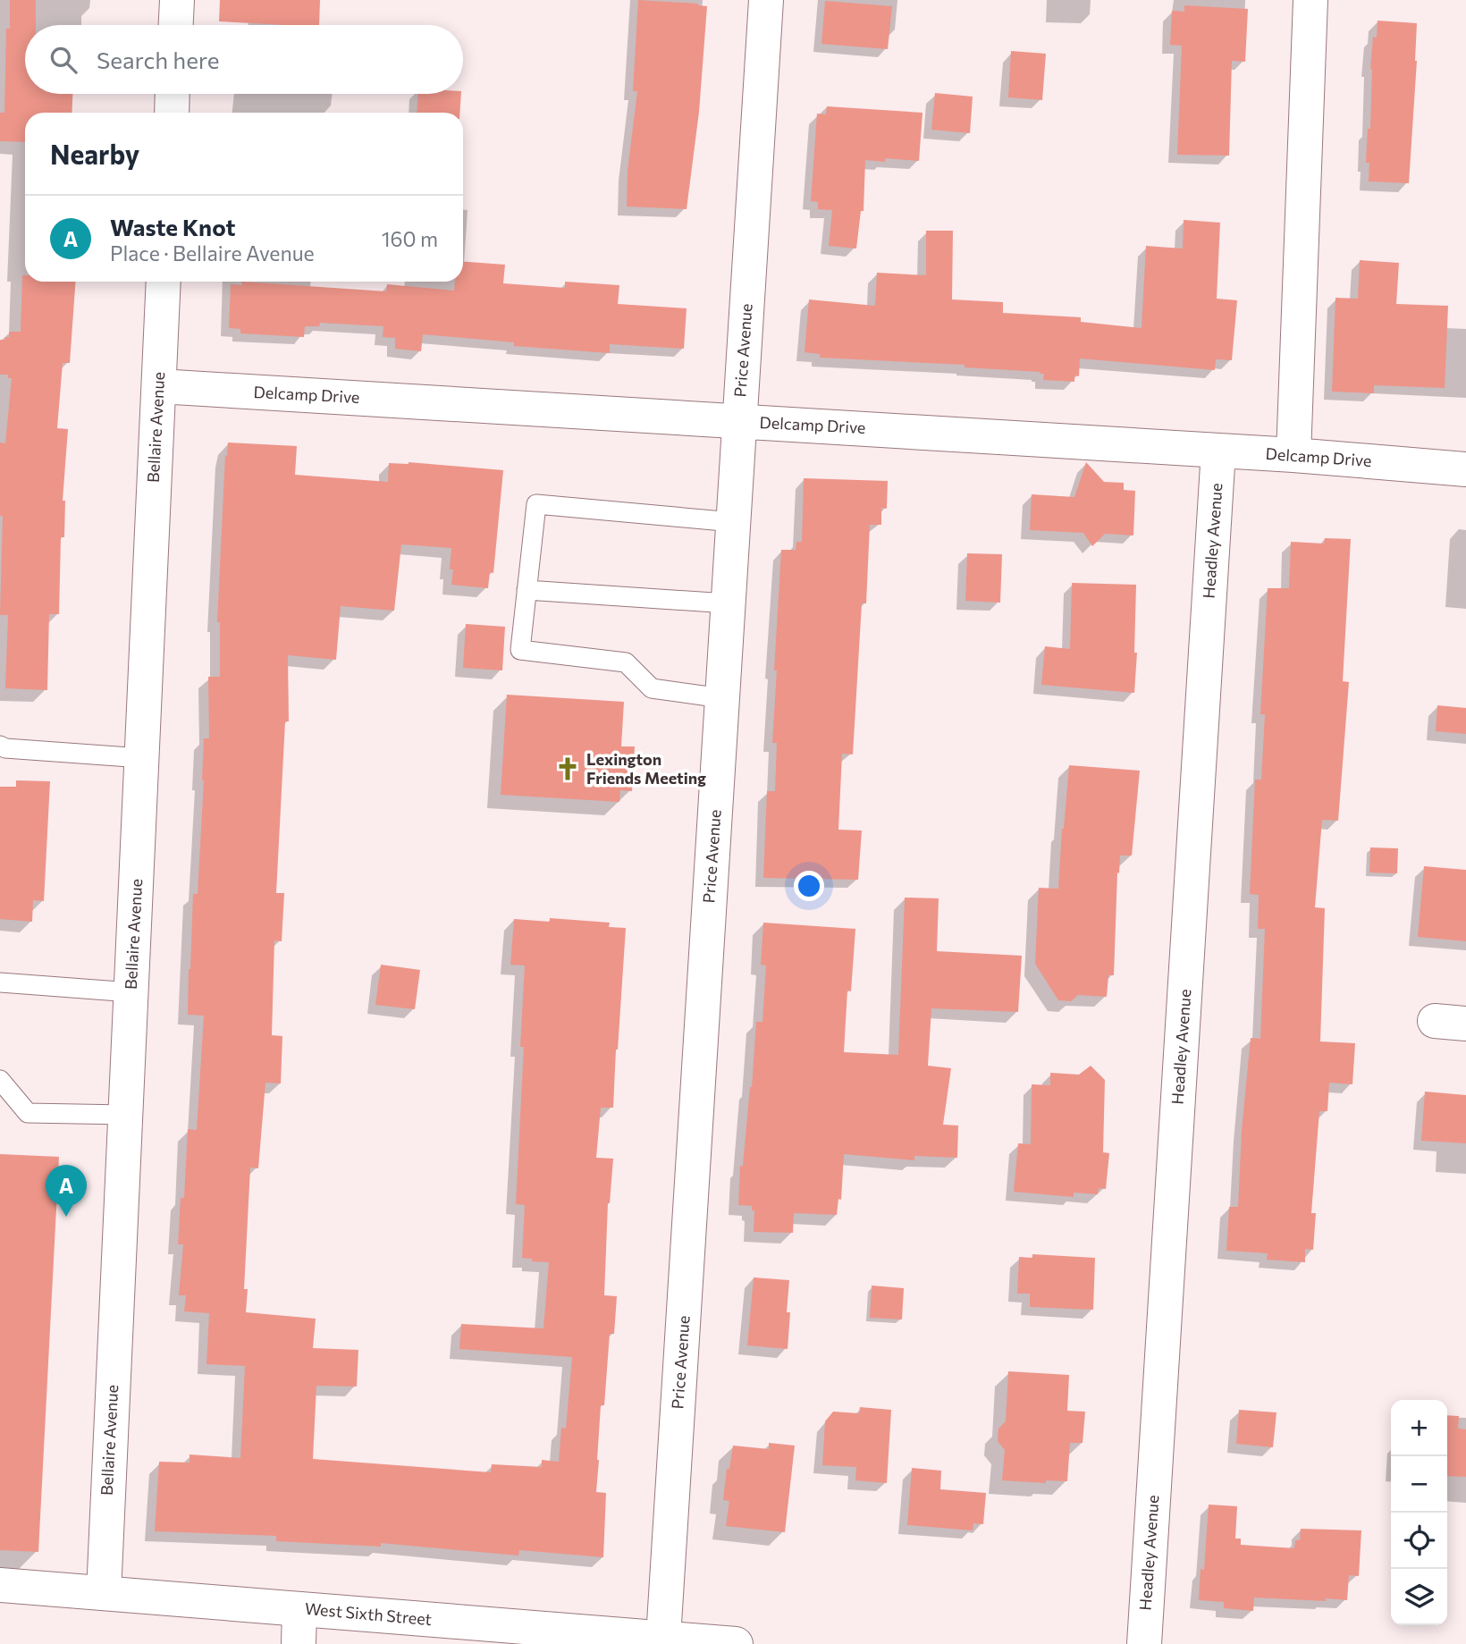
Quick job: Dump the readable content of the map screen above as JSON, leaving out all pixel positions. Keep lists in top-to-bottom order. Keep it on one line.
{"streets":{"street":["Price Avenue","Delcamp Drive","Bellaire Avenue","Headley Avenue","West Sixth Street"]},"crossings":[["Price Avenue","Delcamp Drive"],["Price Avenue","West Sixth Street"],["Delcamp Drive","Bellaire Avenue"],["Delcamp Drive","Headley Avenue"],["Bellaire Avenue","West Sixth Street"]],"places":{"church":["Lexington Friends Meeting"]},"page":{"search":"Search here","heading":"Nearby","list":[{"mark":"A","name":"Waste Knot","note":"Place · Bellaire Avenue","value":"160 m"}],"pins":"A","map_buttons":["+","−"]}}
